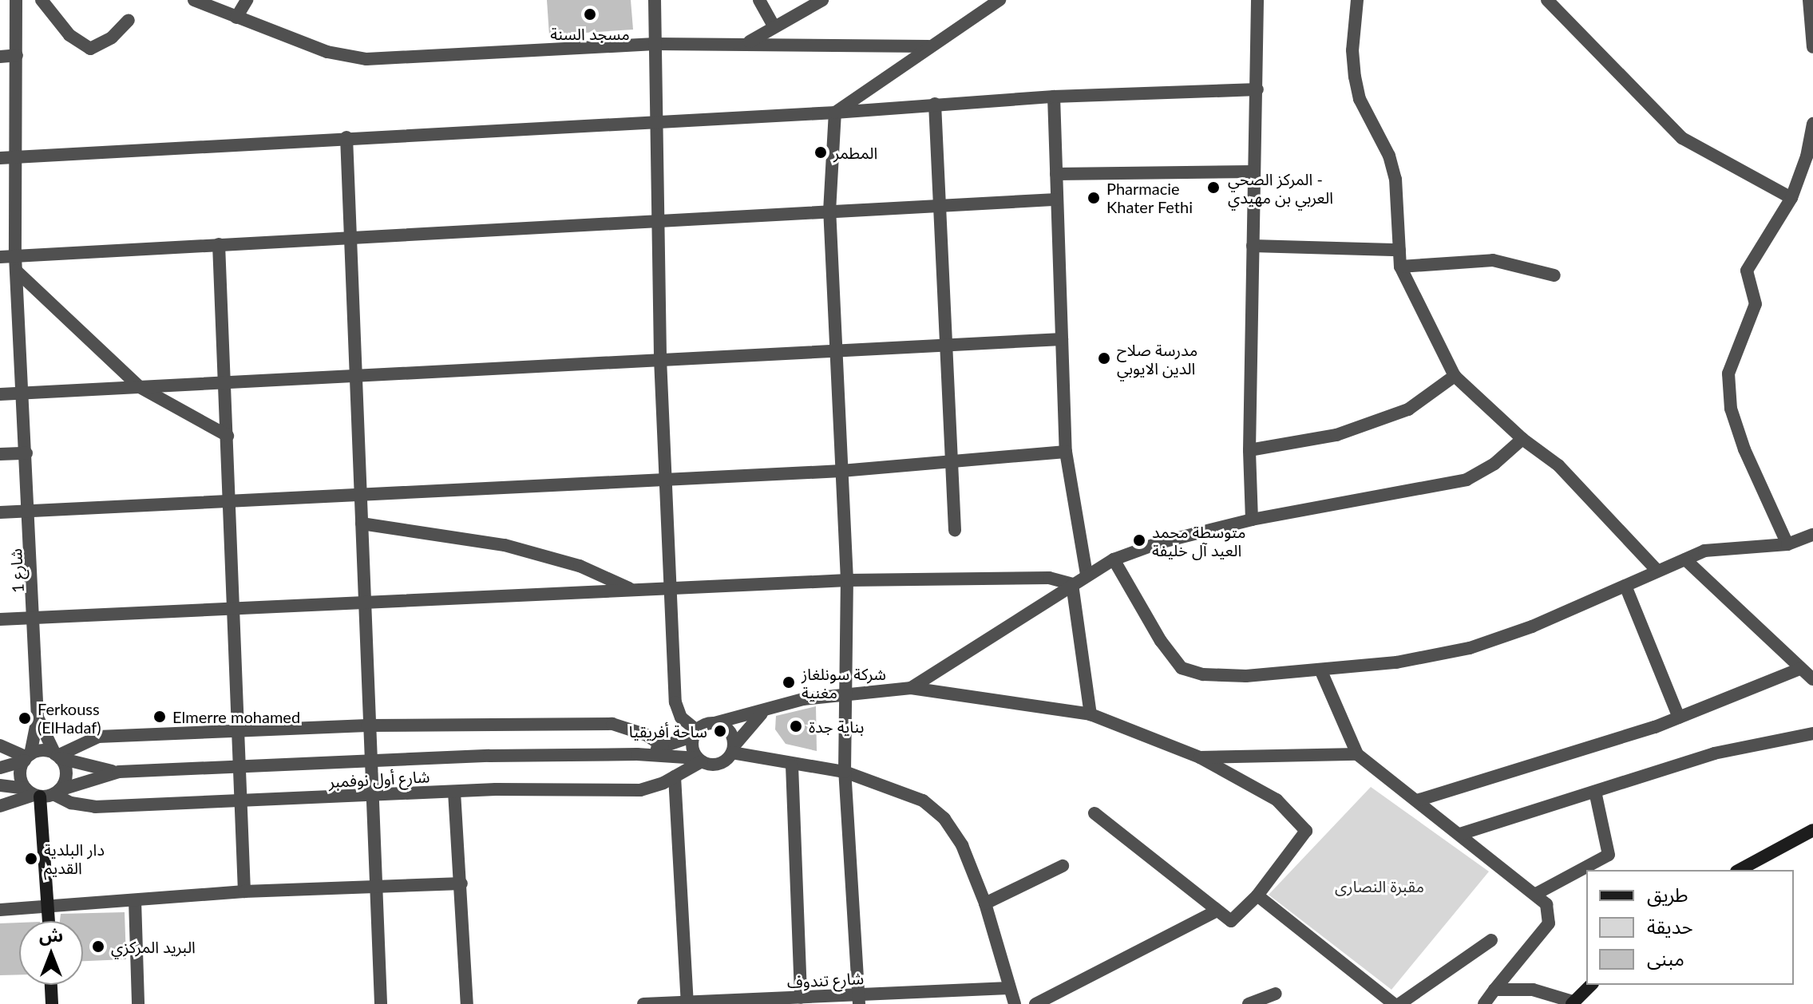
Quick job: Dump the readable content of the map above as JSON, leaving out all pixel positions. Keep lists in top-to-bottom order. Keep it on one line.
{"streets":{"street":["شارع 1","شارع أول نوفمبر","شارع تندوف"]},"crossings":[["شارع 1","شارع أول نوفمبر"]],"parks":["مقبرة النصارى"],"places":["مسجد السنة","المطمر","المركز الصحي - العربي بن مهيدي","Pharmacie Khater Fethi","مدرسة صلاح الدين الايوبي","متوسطة محمد العيد آل خليفة","شركة سونلغاز مغنية","Elmerre mohamed","Ferkouss (ElHadaf)","بناية جدة","ساحة أفريقيا","دار البلدية القديم","البريد المركزي"],"legend":["طريق","حديقة","مبنى"],"north":"top"}
